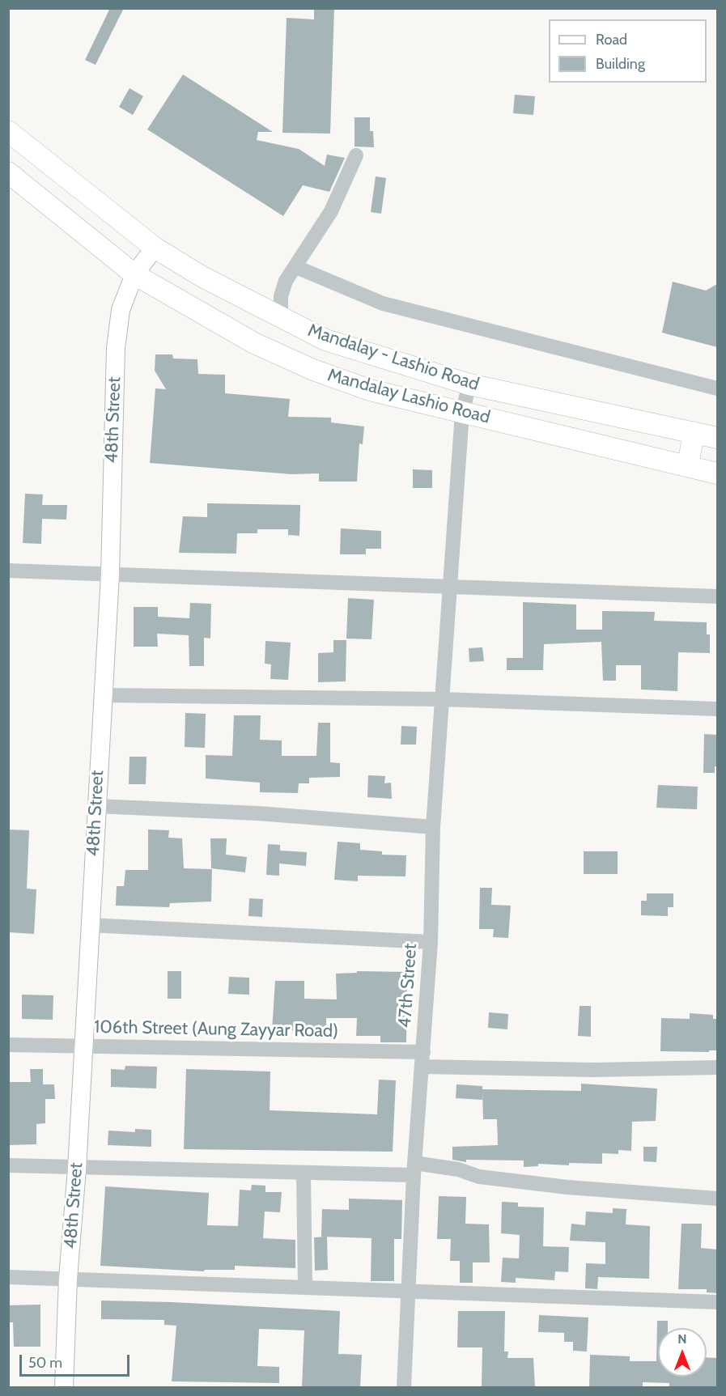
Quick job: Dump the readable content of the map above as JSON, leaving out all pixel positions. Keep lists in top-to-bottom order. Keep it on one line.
{"streets":{"highway":["Mandalay - Lashio Road","Mandalay Lashio Road"],"main road":["48th Street"],"street":["47th Street","106th Street (Aung Zayyar Road)"]},"crossings":[["Mandalay - Lashio Road","48th Street"],["Mandalay - Lashio Road","47th Street"],["Mandalay Lashio Road","48th Street"],["Mandalay Lashio Road","47th Street"],["48th Street","106th Street (Aung Zayyar Road)"],["47th Street","106th Street (Aung Zayyar Road)"]],"legend":["Road","Building"],"scale_bar":"50 m","north":"top"}
